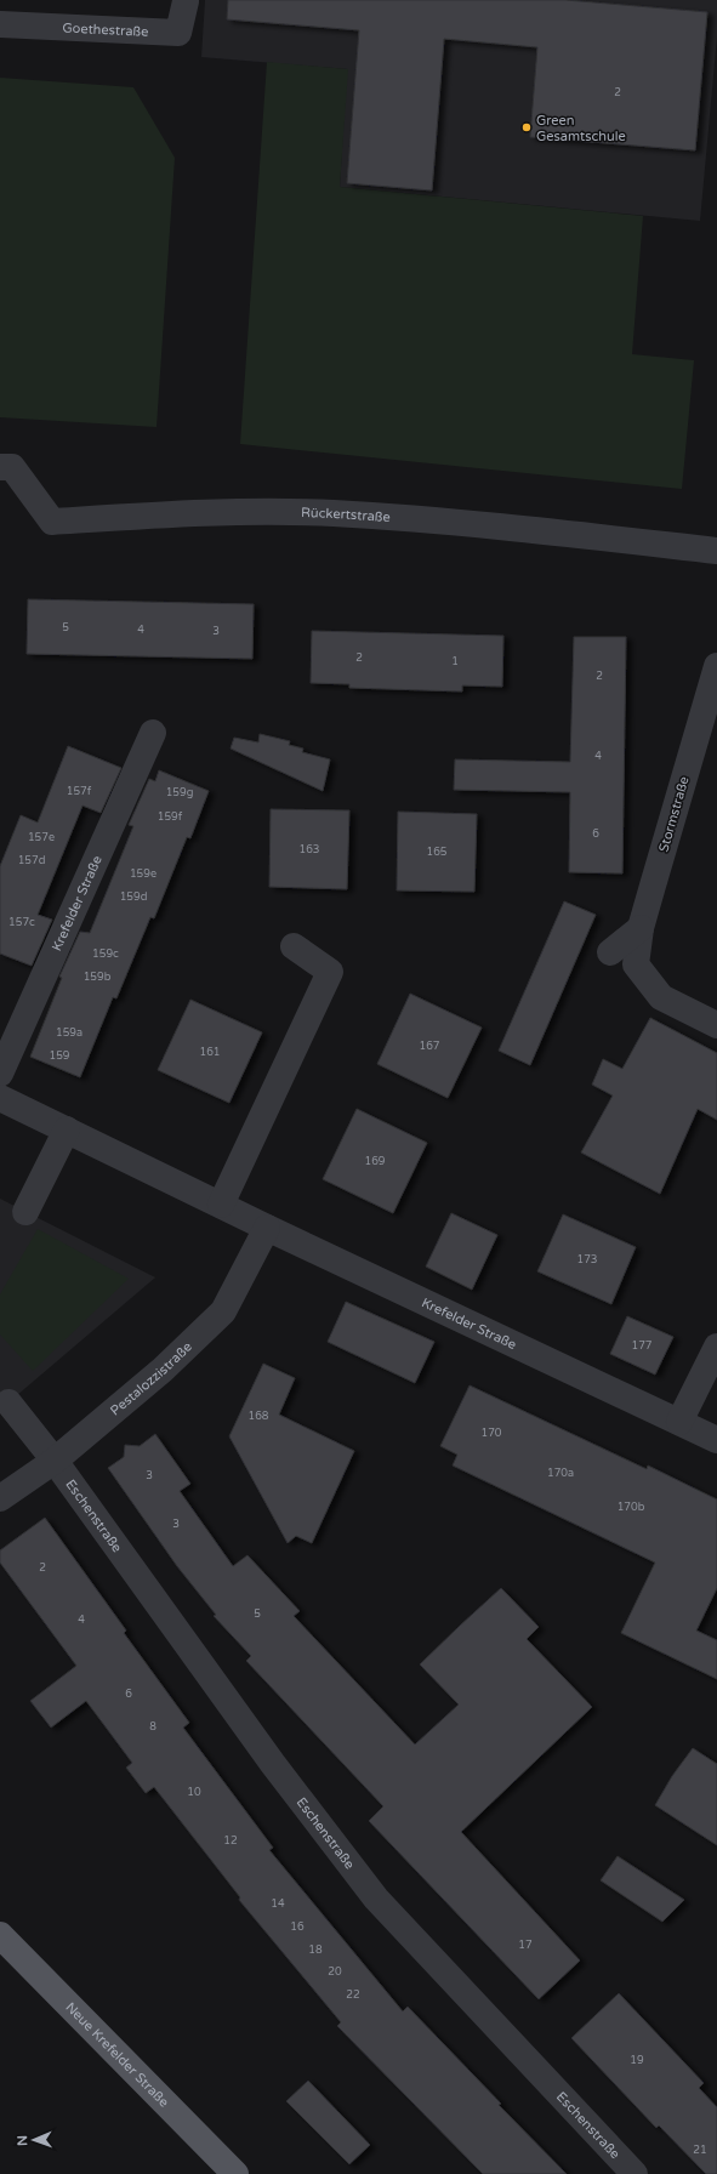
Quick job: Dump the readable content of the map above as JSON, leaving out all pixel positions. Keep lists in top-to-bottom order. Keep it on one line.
{"streets":{"main road":["Neue Krefelder Straße"],"street":["Goethestraße","Rückertstraße","Stormstraße","Krefelder Straße","Pestalozzistraße","Eschenstraße"]},"crossings":[["Krefelder Straße","Pestalozzistraße"],["Pestalozzistraße","Eschenstraße"]],"places":["Green Gesamtschule"],"house_numbers":["2","5","4","3","2","1","2","4","157f","159g","159f","6","157e","163","165","157d","159e","159d","157c","159c","159b","159a","167","161","159","169","173","177","168","170","170a","3","170b","3","2","5","4","6","8","10","12","14","16","17","18","20","22","19","21"],"north":"left"}
